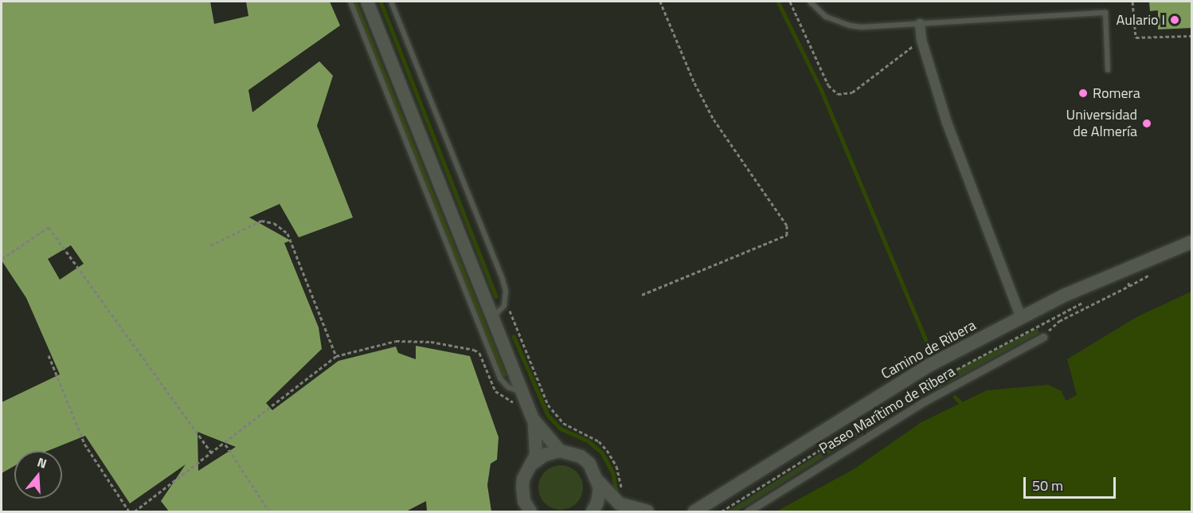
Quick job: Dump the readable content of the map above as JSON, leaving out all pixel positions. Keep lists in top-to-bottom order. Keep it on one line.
{"streets":{"main road":["Camino de Ribera"],"street":["Paseo Marítimo de Ribera"]},"places":["Aulario I","Romera","Universidad de Almería"],"scale_bar":"50 m","north":"top"}
